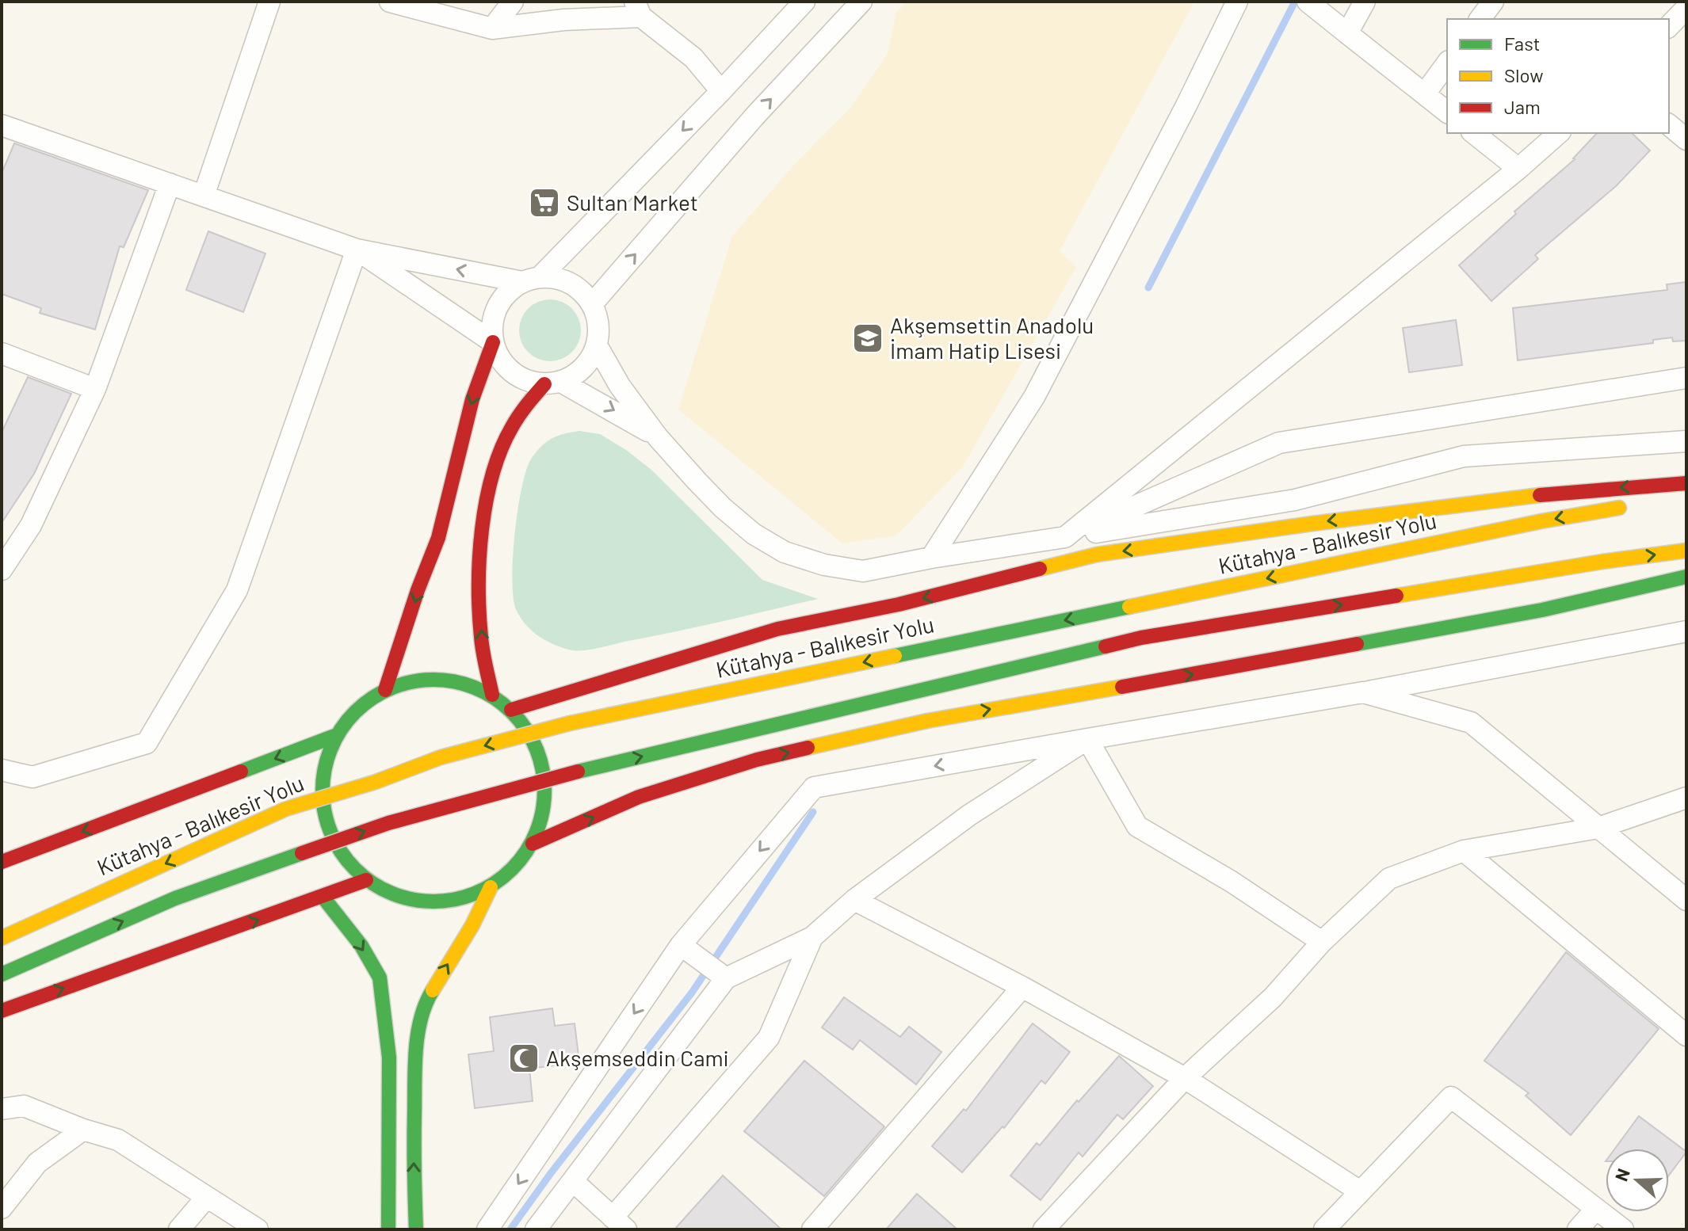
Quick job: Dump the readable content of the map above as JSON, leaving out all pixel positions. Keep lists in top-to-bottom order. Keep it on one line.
{"streets":{"highway":["Kütahya - Balıkesir Yolu"]},"places":{"supermarket":["Sultan Market"],"school or university":["Akşemsettin Anadolu İmam Hatip Lisesi"],"mosque":["Akşemseddin Cami"]},"legend":["Fast","Slow","Jam"],"north":"left"}
